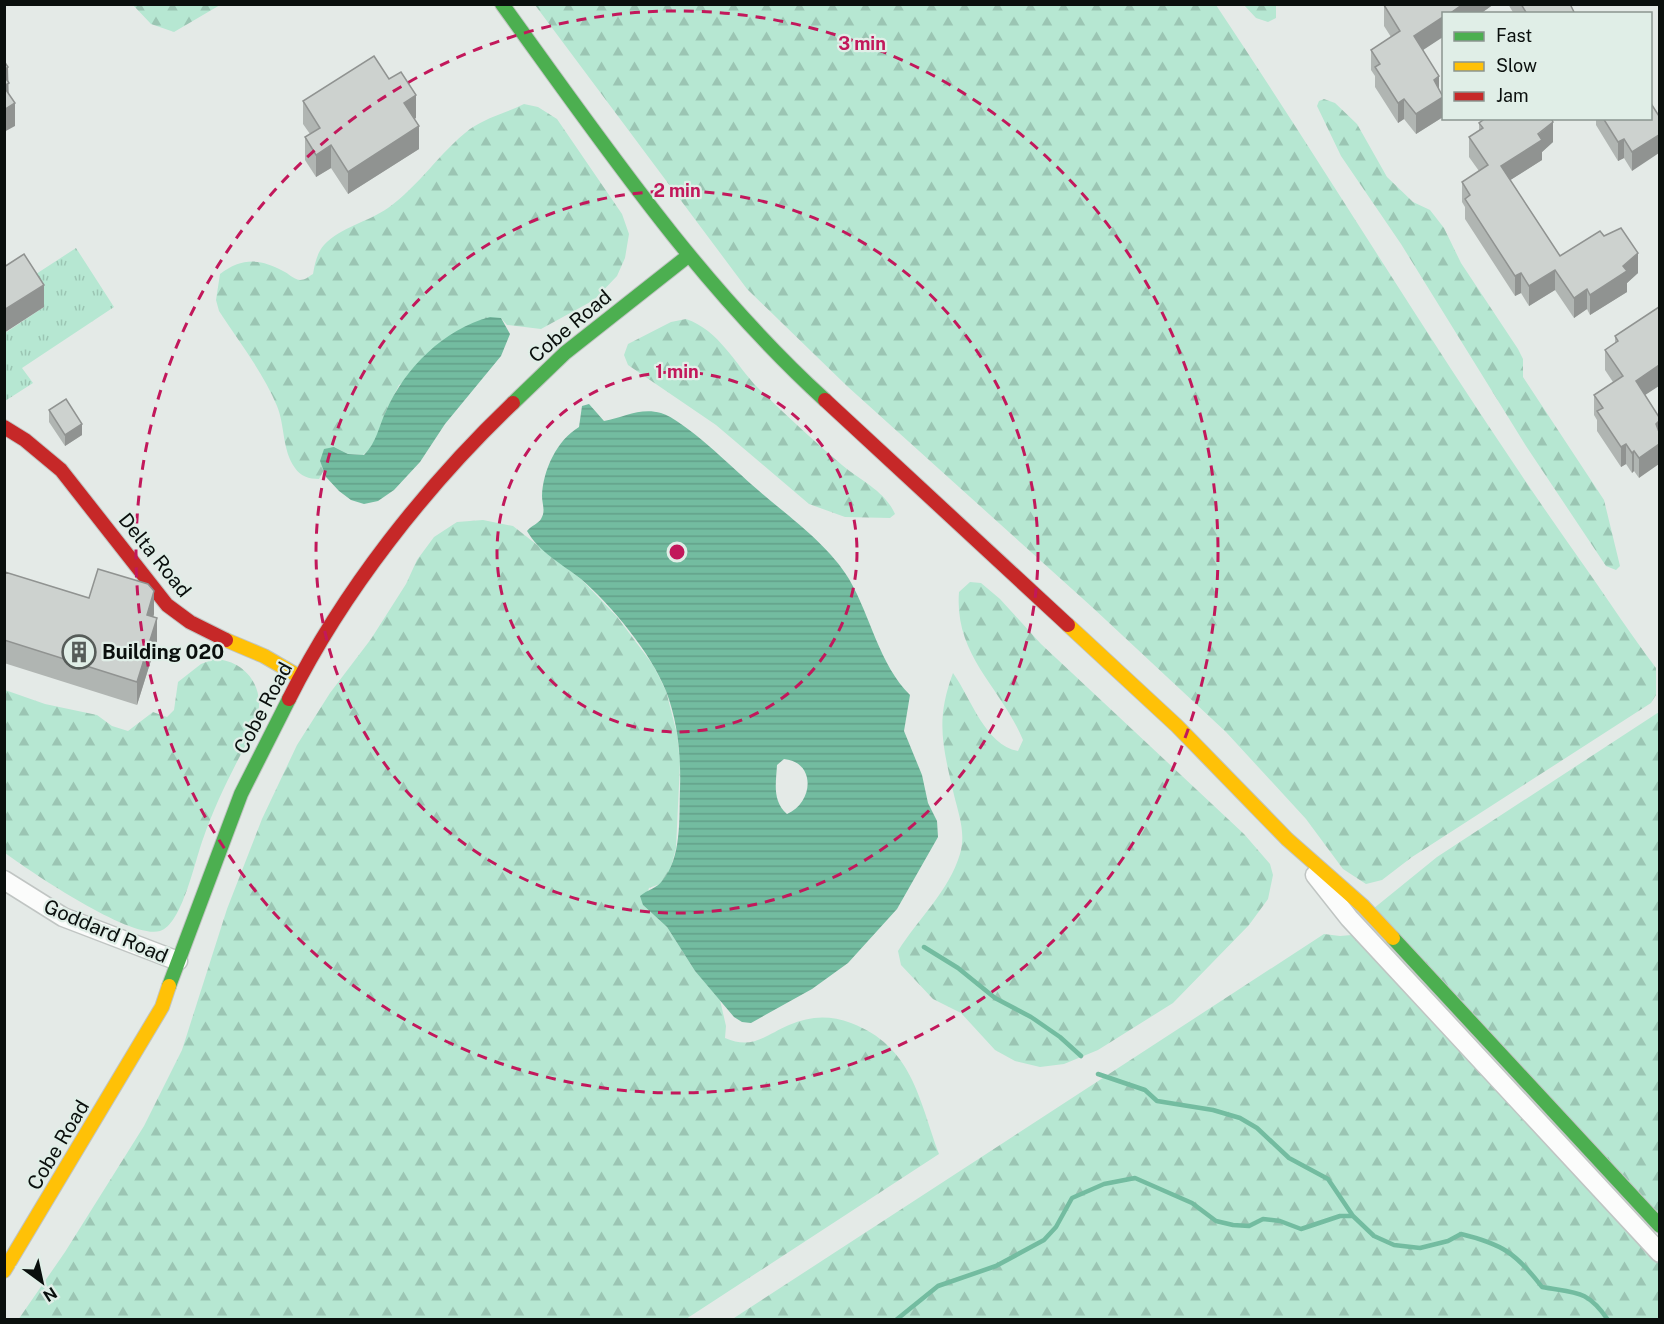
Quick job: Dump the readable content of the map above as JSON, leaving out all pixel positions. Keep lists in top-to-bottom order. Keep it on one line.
{"streets":{"street":["Cobe Road","Delta Road","Goddard Road"]},"crossings":[["Cobe Road","Delta Road"],["Cobe Road","Goddard Road"]],"places":{"building":["Building 020"]},"legend":["Fast","Slow","Jam"],"north":"bottom right","rings":["3 min","2 min","1 min"]}
